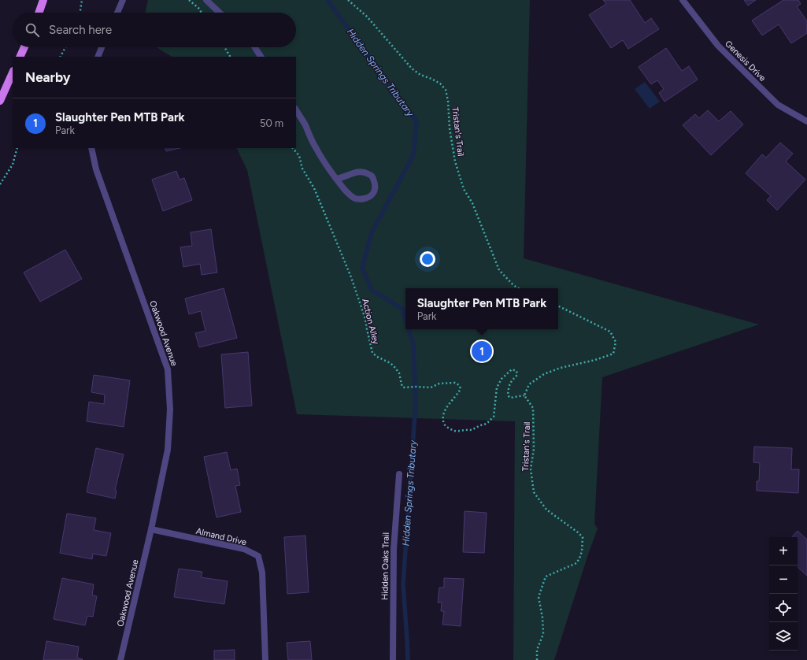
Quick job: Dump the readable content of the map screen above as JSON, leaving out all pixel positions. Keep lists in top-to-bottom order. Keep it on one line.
{"streets":{"street":["Genesis Drive","Oakwood Avenue","Almand Drive","Hidden Oaks Trail"],"path":["Tristan's Trail","Action Alley"]},"crossings":[["Tristan's Trail","Action Alley"],["Oakwood Avenue","Almand Drive"]],"water":["Hidden Springs Tributary"],"page":{"search":"Search here","heading":"Nearby","list":[{"mark":"1","name":"Slaughter Pen MTB Park","note":"Park","value":"50 m"}],"popup":["Slaughter Pen MTB Park","Park"],"pins":"1","map_buttons":["+","−"]}}
